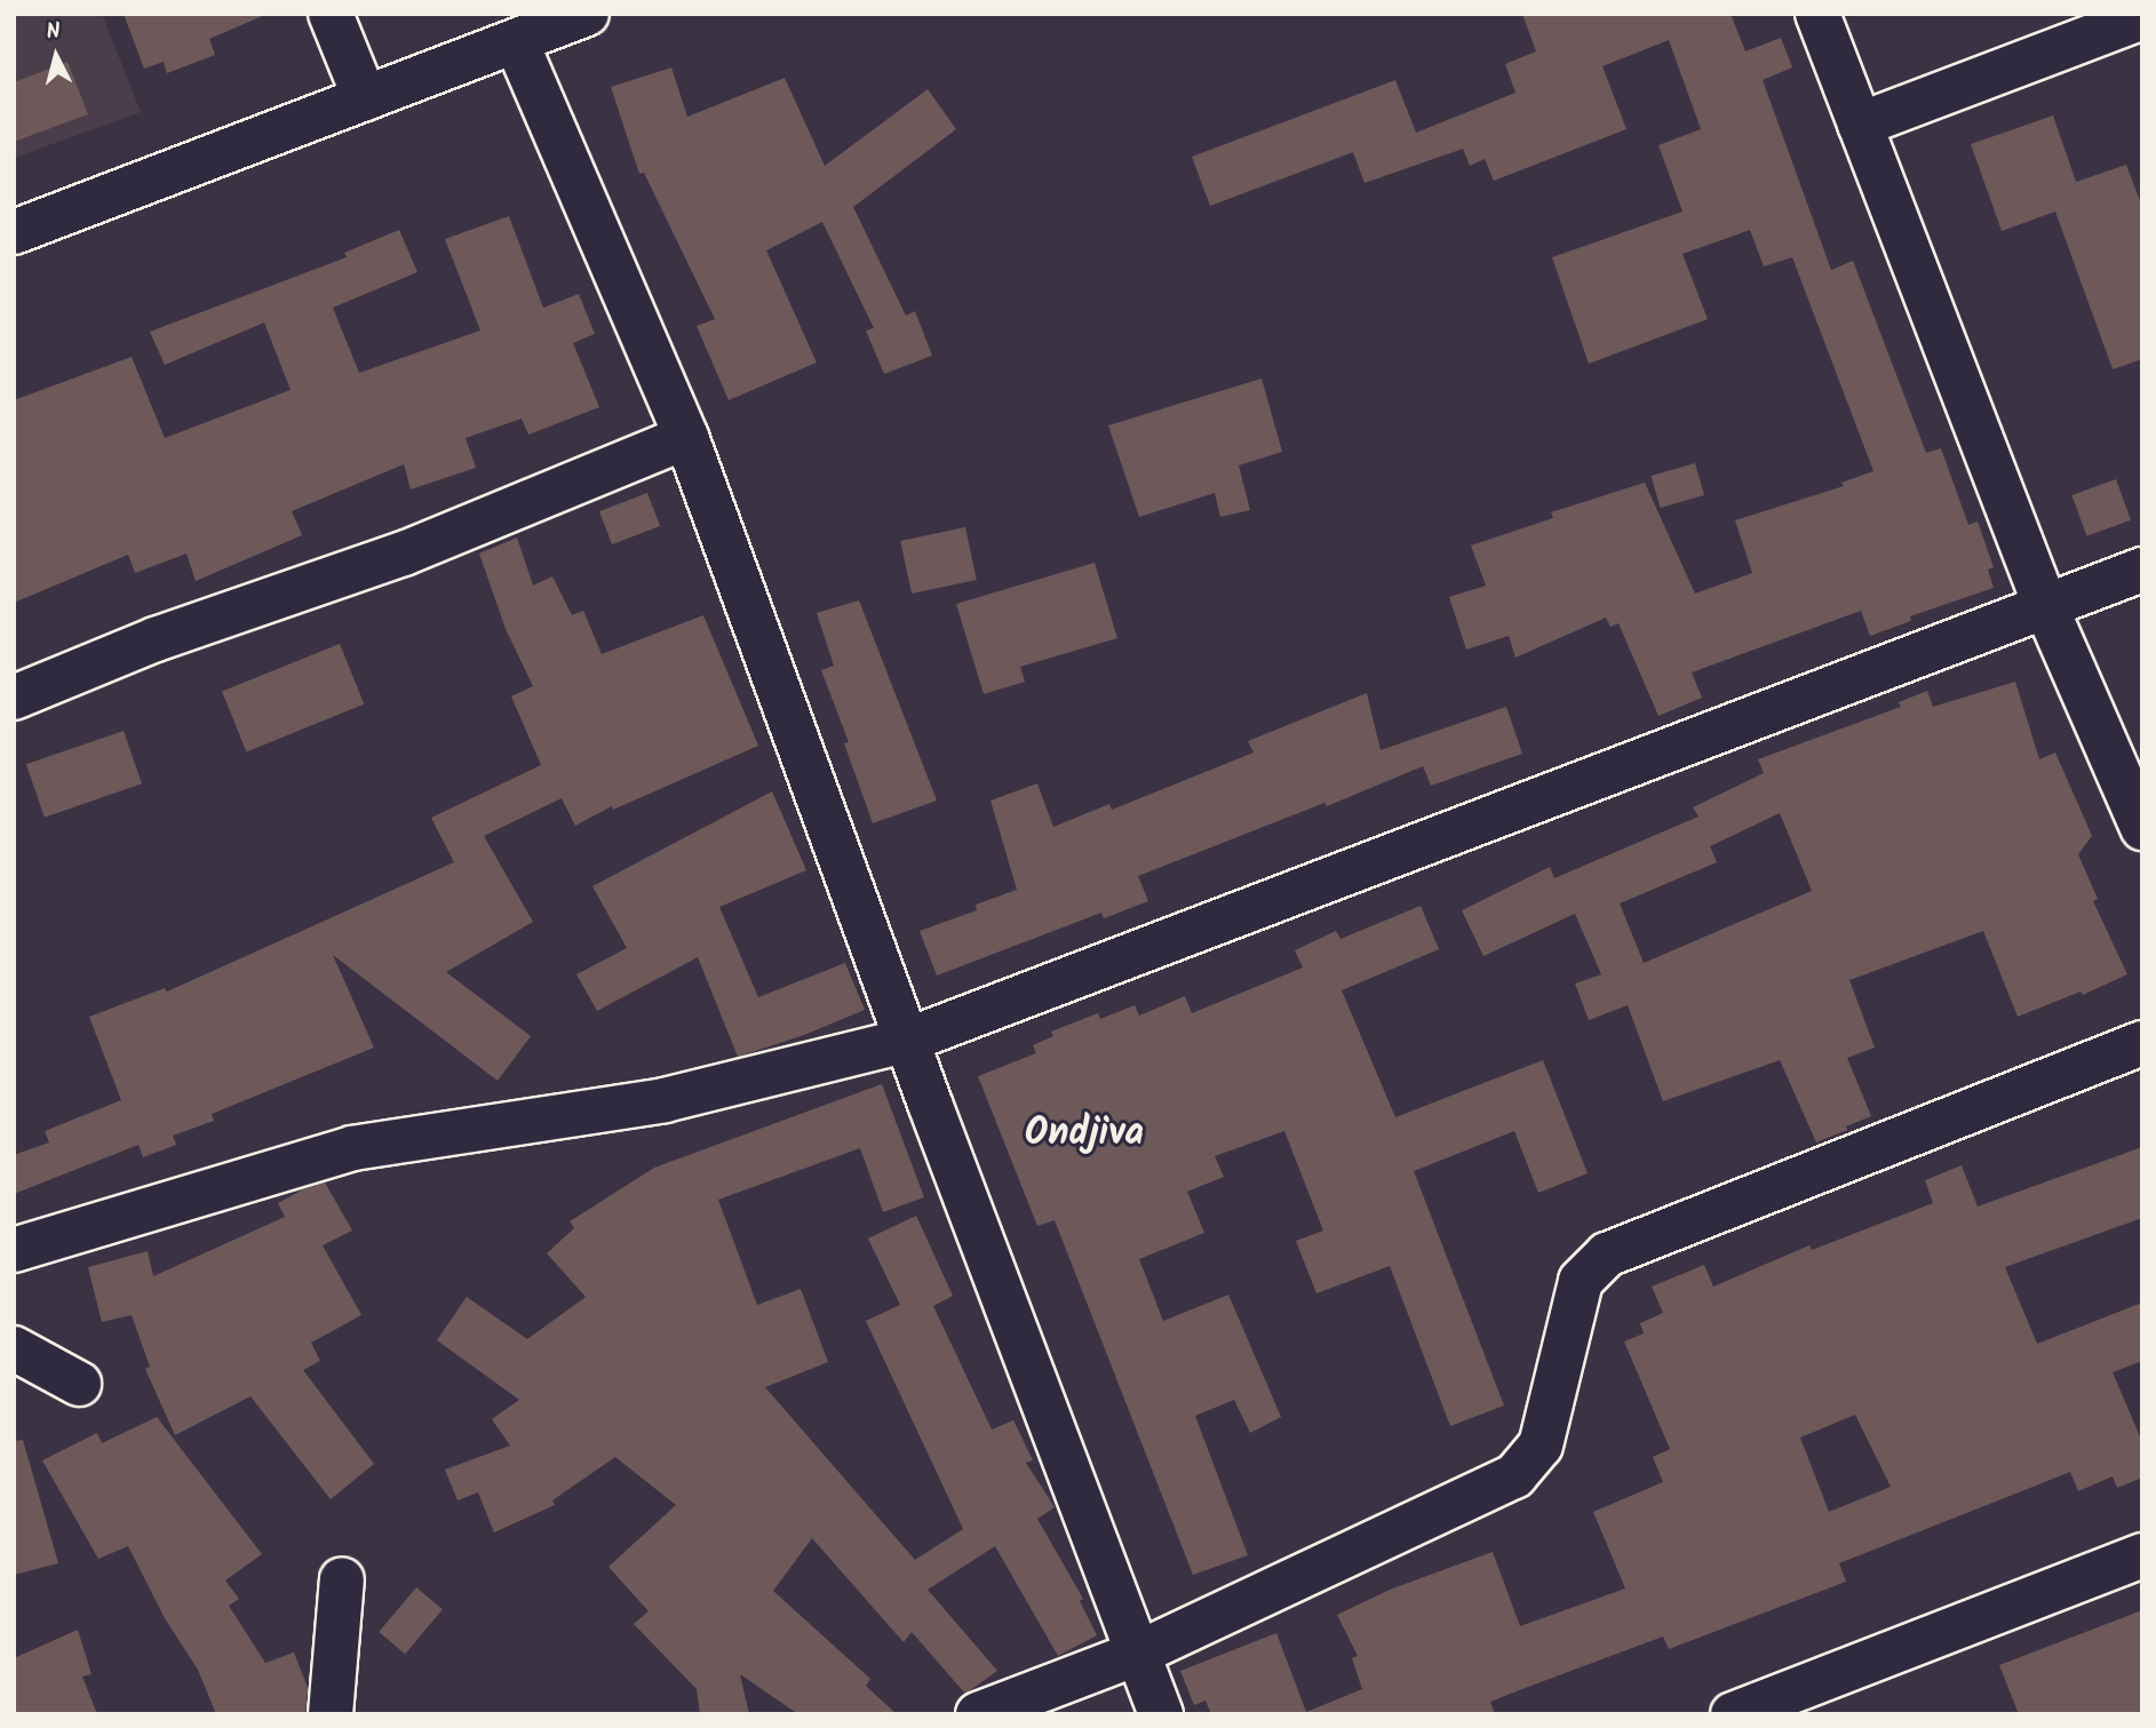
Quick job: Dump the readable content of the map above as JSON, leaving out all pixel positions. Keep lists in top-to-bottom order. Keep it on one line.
{"districts":["Ondjiva"],"north":"top"}
